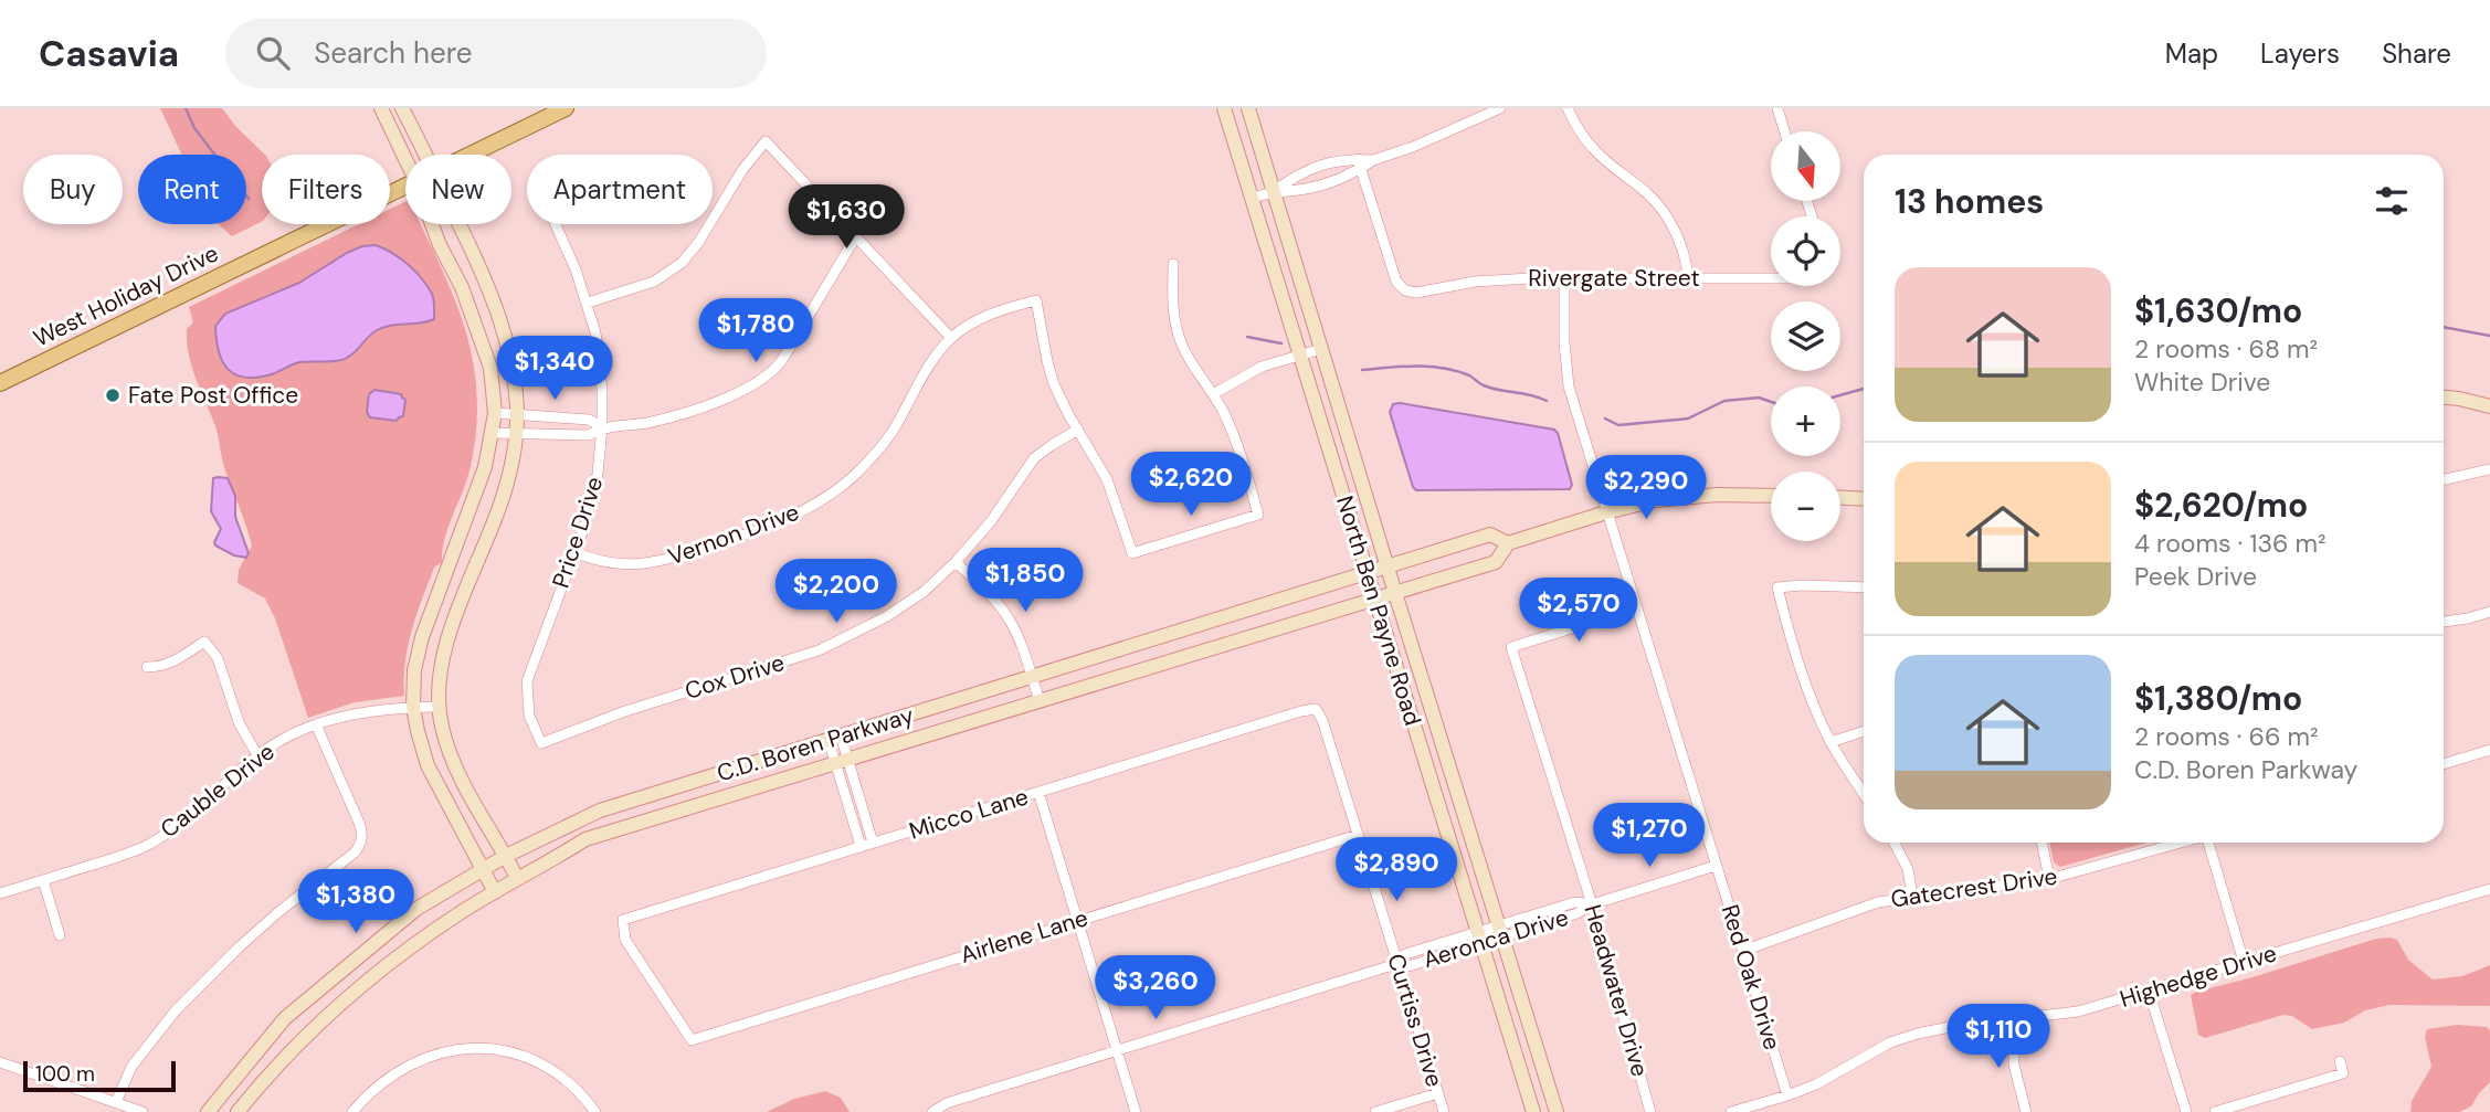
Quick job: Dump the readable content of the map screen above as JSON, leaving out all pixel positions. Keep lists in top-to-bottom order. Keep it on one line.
{"streets":{"main road":["West Holiday Drive"],"street":["Rivergate Street","Price Drive","Vernon Drive","North Ben Payne Road","Cox Drive","C.D. Boren Parkway","Cauble Drive","Micco Lane","Gatecrest Drive","Airlene Lane","Aeronca Drive","Highedge Drive","Red Oak Drive","Headwater Drive","Curtiss Drive"]},"crossings":[["Rivergate Street","Red Oak Drive"],["Price Drive","Vernon Drive"],["Price Drive","Cox Drive"],["Vernon Drive","Cox Drive"],["North Ben Payne Road","C.D. Boren Parkway"],["North Ben Payne Road","Aeronca Drive"],["C.D. Boren Parkway","Red Oak Drive"],["Micco Lane","Airlene Lane"],["Micco Lane","Curtiss Drive"],["Gatecrest Drive","Red Oak Drive"],["Airlene Lane","Curtiss Drive"],["Aeronca Drive","Red Oak Drive"],["Aeronca Drive","Headwater Drive"],["Aeronca Drive","Curtiss Drive"],["Highedge Drive","Red Oak Drive"],["Red Oak Drive","Headwater Drive"]],"places":["Fate Post Office"],"scale_bar":"100 m","north":"bottom","page":{"header":"Casavia","search":"Search here","nav":["Map","Layers","Share"],"map_buttons":["+","−"],"chip":["Buy","Rent","Filters","New","Apartment"],"heading":"13 homes","price":["$1,630","$1,780","$1,340","$2,620","$2,290","$1,850","$2,200","$2,570","$1,270","$2,890","$1,380","$3,260","$1,110"],"list":[{"name":"$1,630/mo","note":"2 rooms · 68 m² · White Drive"},{"name":"$2,620/mo","note":"4 rooms · 136 m² · Peek Drive"},{"name":"$1,380/mo","note":"2 rooms · 66 m² · C.D. Boren Parkway"}],"scale":"100 m"}}
